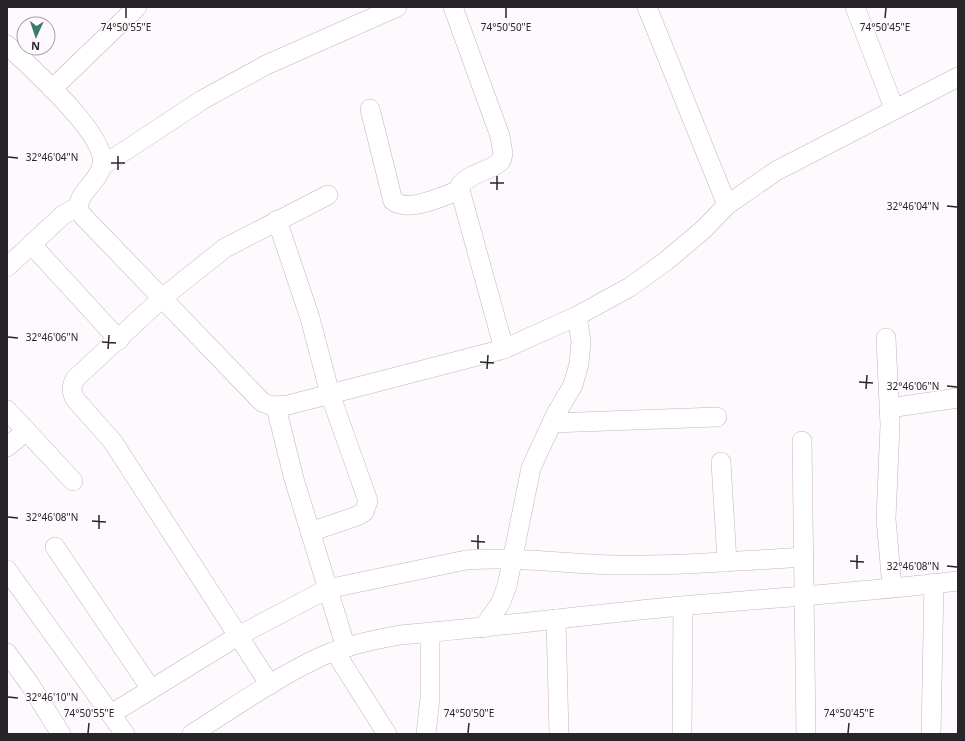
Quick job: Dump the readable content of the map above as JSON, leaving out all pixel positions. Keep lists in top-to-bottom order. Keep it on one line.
{"north":"bottom","coordinates":["74°50'55\"E","74°50'50\"E","74°50'45\"E","32°46'04\"N","32°46'06\"N","32°46'08\"N","32°46'10\"N"]}
